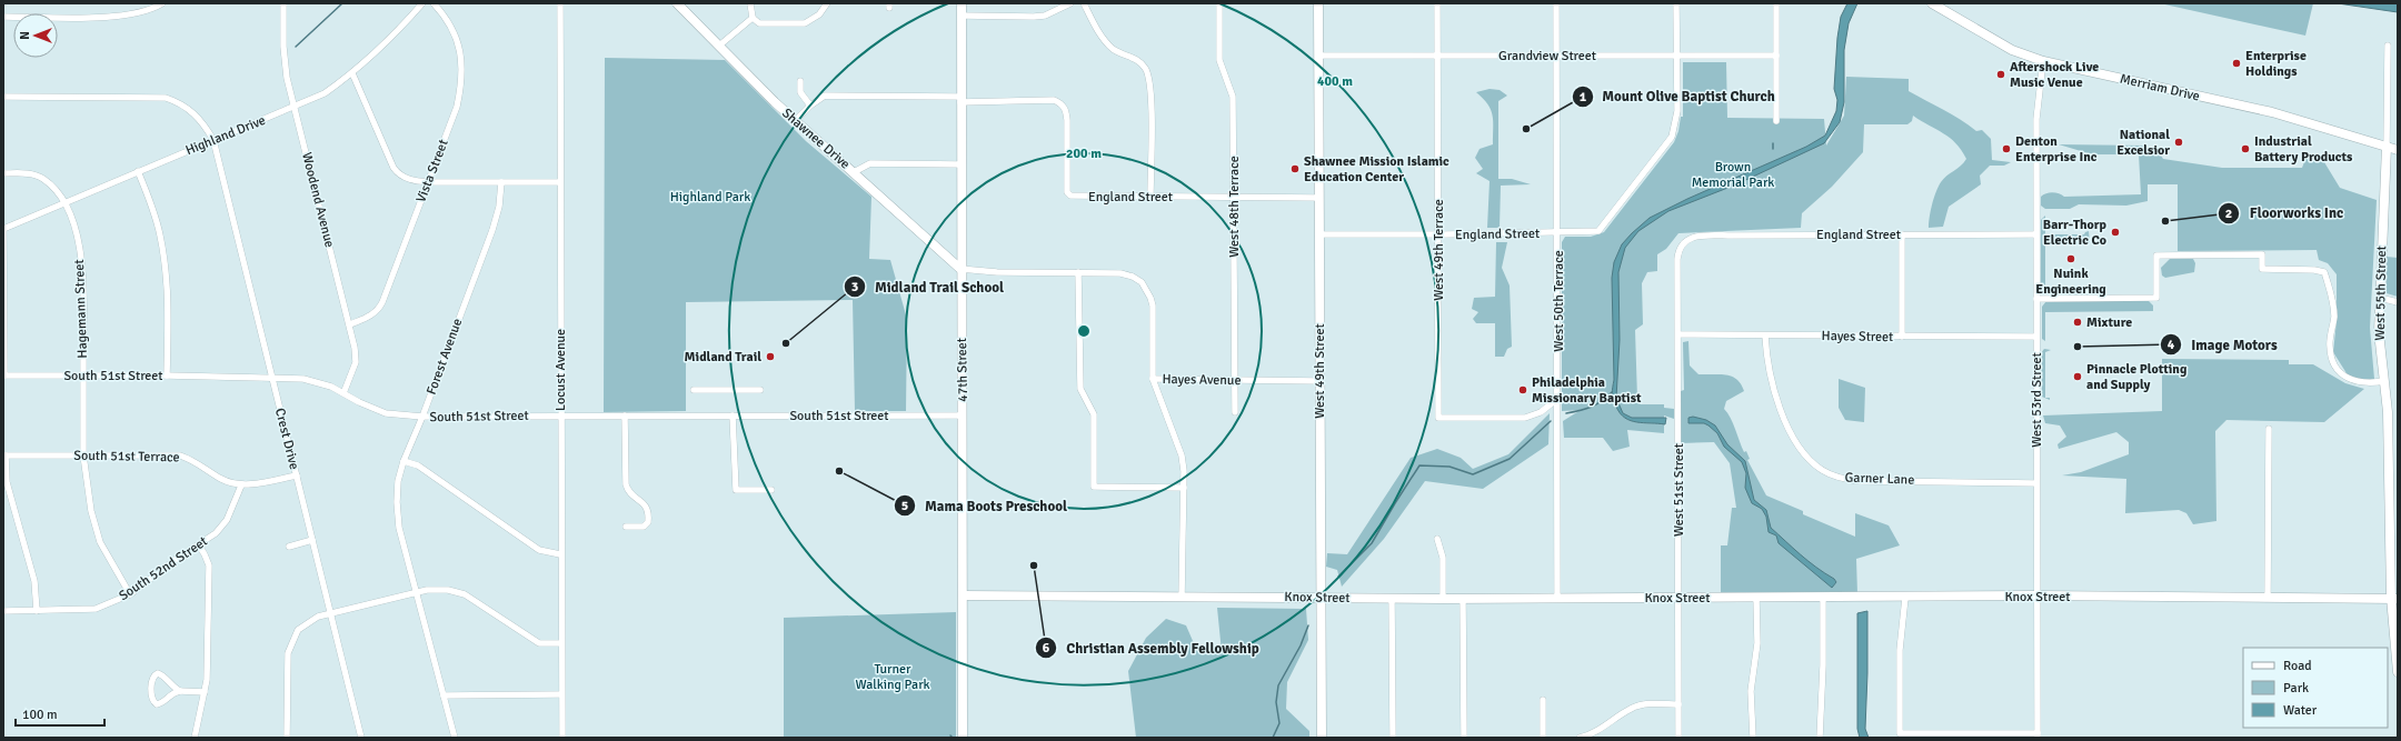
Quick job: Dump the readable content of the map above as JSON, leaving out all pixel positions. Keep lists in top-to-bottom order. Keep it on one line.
{"streets":{"street":["Grandview Street","Merriam Drive","Highland Drive","Shawnee Drive","Vista Street","England Street","Woodend Avenue","West 48th Terrace","West 49th Terrace","West 55th Street","West 50th Terrace","Hagemann Street","Hayes Street","Forest Avenue","Locust Avenue","47th Street","West 49th Street","South 51st Street","Hayes Avenue","West 53rd Street","Crest Drive","South 51st Terrace","Garner Lane","West 51st Street","South 52nd Street","Knox Street"]},"crossings":[["Grandview Street","England Street"],["Grandview Street","West 49th Terrace"],["Grandview Street","West 50th Terrace"],["Grandview Street","West 49th Street"],["Merriam Drive","West 55th Street"],["Merriam Drive","West 53rd Street"],["Highland Drive","Woodend Avenue"],["Highland Drive","Hagemann Street"],["Highland Drive","Crest Drive"],["Shawnee Drive","47th Street"],["Shawnee Drive","Hayes Avenue"],["Vista Street","Woodend Avenue"],["England Street","West 48th Terrace"],["England Street","West 49th Terrace"],["England Street","West 50th Terrace"],["England Street","47th Street"],["England Street","West 49th Street"],["England Street","West 53rd Street"],["England Street","West 51st Street"],["Woodend Avenue","South 51st Street"],["West 48th Terrace","Hayes Avenue"],["West 49th Terrace","West 50th Terrace"],["West 55th Street","Knox Street"],["West 50th Terrace","Knox Street"],["Hagemann Street","South 51st Street"],["Hagemann Street","South 51st Terrace"],["Hagemann Street","South 52nd Street"],["Hayes Street","West 53rd Street"],["Hayes Street","Garner Lane"],["Hayes Street","West 51st Street"],["Forest Avenue","South 51st Street"],["Locust Avenue","South 51st Street"],["47th Street","South 51st Street"],["47th Street","Hayes Avenue"],["47th Street","Knox Street"],["West 49th Street","Hayes Avenue"],["West 49th Street","Knox Street"],["South 51st Street","Crest Drive"],["West 53rd Street","Garner Lane"],["West 53rd Street","Knox Street"],["Crest Drive","South 51st Terrace"],["South 51st Terrace","South 52nd Street"],["West 51st Street","Knox Street"]],"parks":["Brown Memorial Park","Highland Park","Turner Walking Park"],"places":["Enterprise Holdings","Aftershock Live Music Venue","Mount Olive Baptist Church","National Excelsior","Denton Enterprise Inc","Industrial Battery Products","Shawnee Mission Islamic Education Center","Floorworks Inc","Barr-Thorp Electric Co","Nuink Engineering","Mixture","Midland Trail School","Image Motors","Midland Trail","Pinnacle Plotting and Supply","Philadelphia Missionary Baptist","Mama Boots Preschool","Christian Assembly Fellowship"],"legend":["Road","Park","Water"],"scale_bar":"100 m","north":"left","rings":["400 m","200 m"]}
